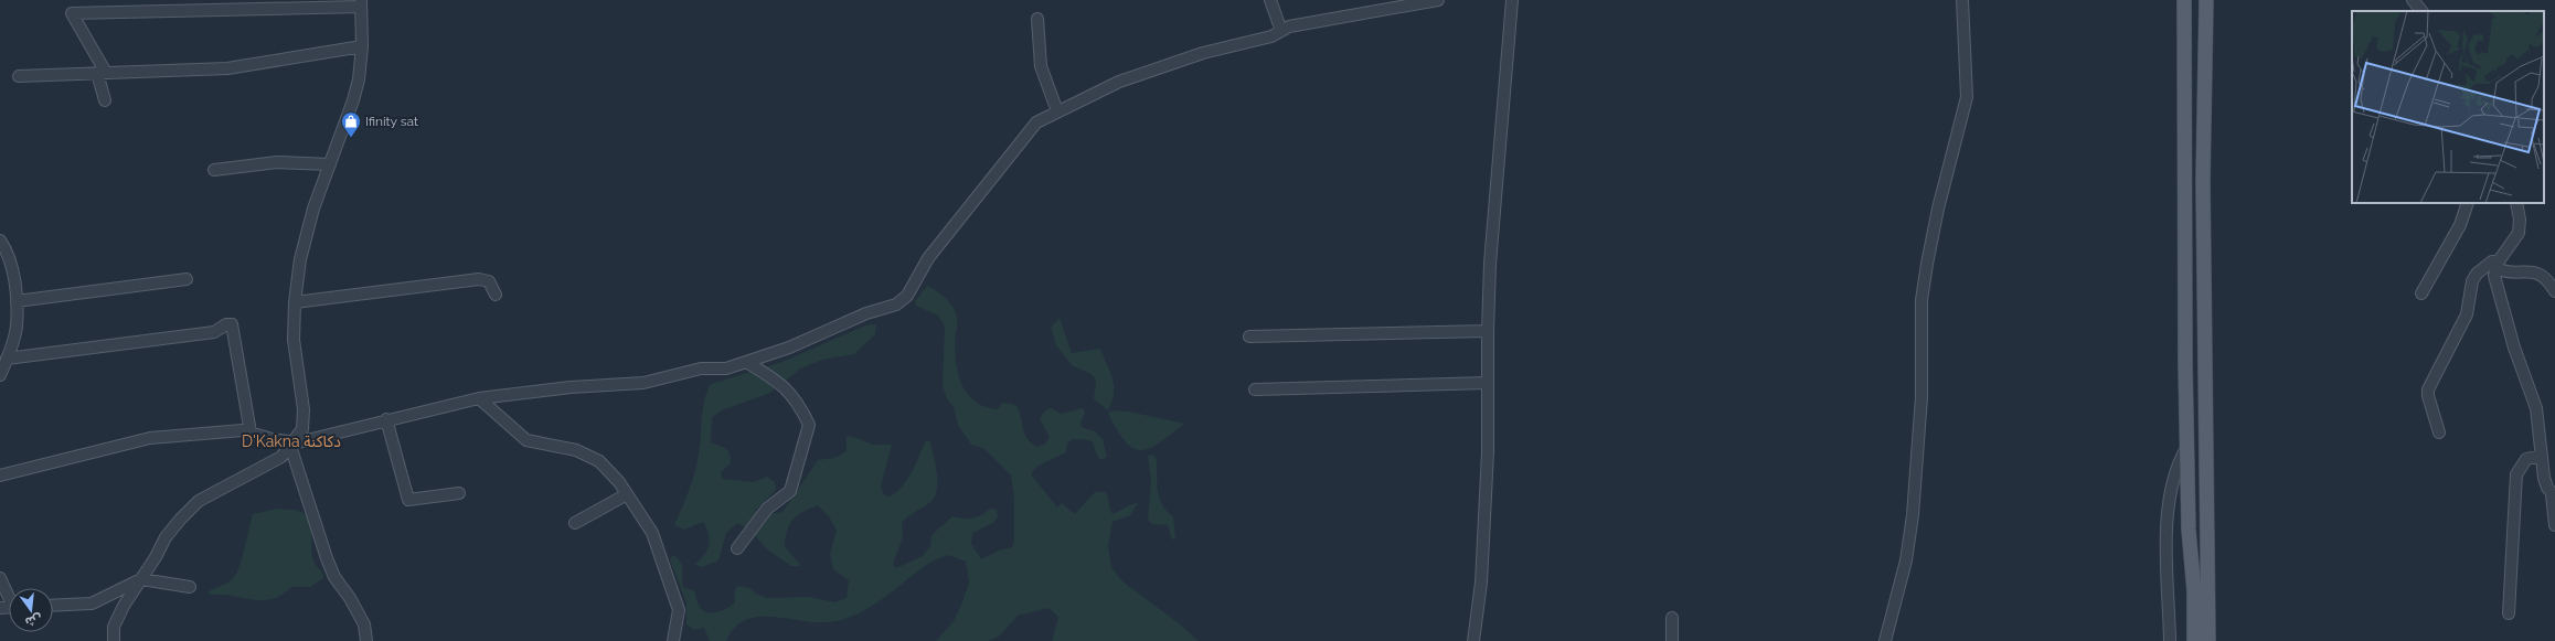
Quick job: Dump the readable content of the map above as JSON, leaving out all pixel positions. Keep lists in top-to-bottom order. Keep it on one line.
{"districts":["D'Kakna دكاكنة"],"places":{"shop":["Ifinity sat"]},"north":"bottom"}
